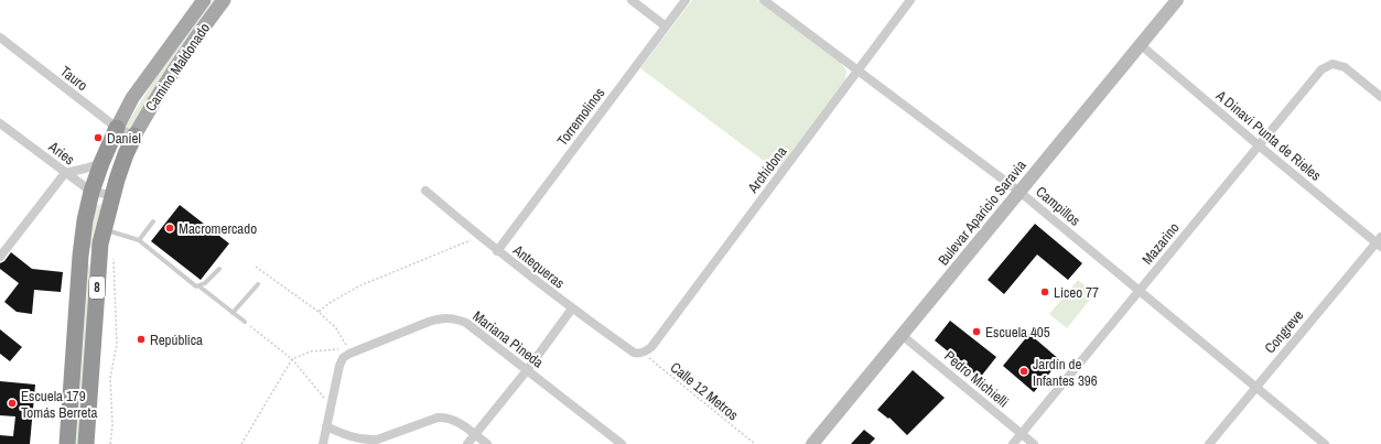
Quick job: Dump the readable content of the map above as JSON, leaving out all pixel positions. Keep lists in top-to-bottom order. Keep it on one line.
{"streets":{"highway":["8"],"main road":["Camino Maldonado"],"street":["Tauro","Torremolinos","A Dinavi Punta de Rieles","Aries","Archidona","Campillos","Bulevar Aparicio Saravia","Mazarino","Antequeras","Congreve","Mariana Pineda","Pedro Michielli"],"path":["Calle 12 Metros"]},"crossings":[["Camino Maldonado","Tauro"],["Camino Maldonado","8"],["Tauro","8"],["Torremolinos","Antequeras"],["A Dinavi Punta de Rieles","Bulevar Aparicio Saravia"],["A Dinavi Punta de Rieles","Mazarino"],["A Dinavi Punta de Rieles","Congreve"],["Aries","8"],["Archidona","Campillos"],["Archidona","Antequeras"],["Archidona","Calle 12 Metros"],["Campillos","Bulevar Aparicio Saravia"],["Campillos","Mazarino"],["Campillos","Congreve"],["Bulevar Aparicio Saravia","Pedro Michielli"],["Mazarino","Pedro Michielli"],["Antequeras","Calle 12 Metros"]],"places":["Daniel","Macromercado","Liceo 77","Escuela 405","República","Jardín de Infantes 396","Escuela 179 Tomás Berreta"]}
